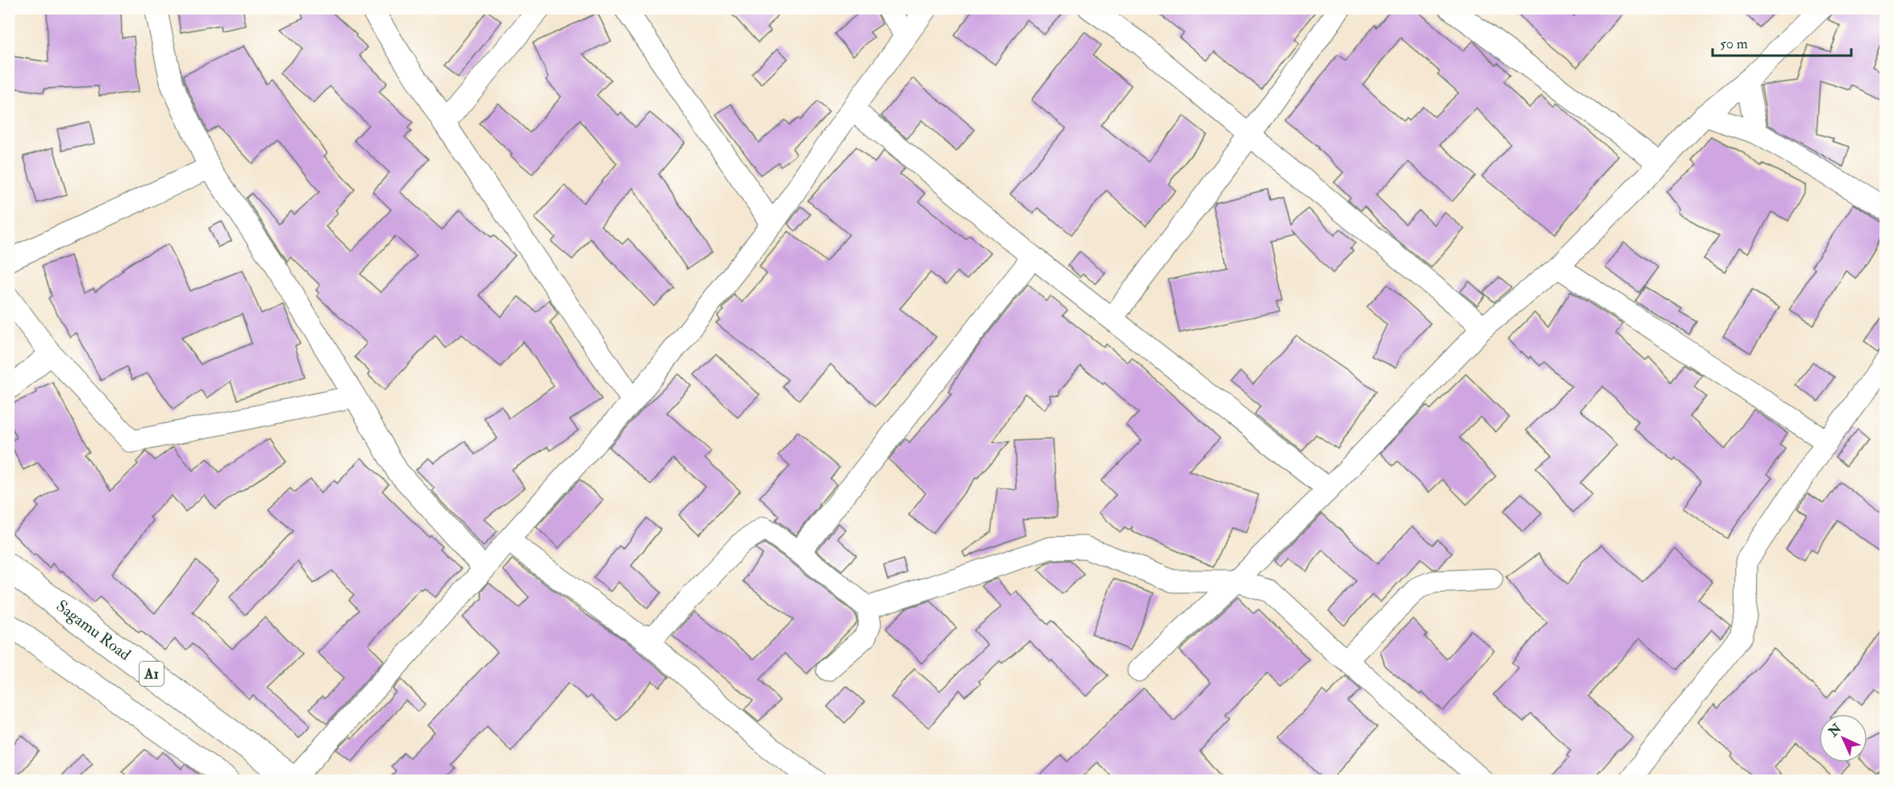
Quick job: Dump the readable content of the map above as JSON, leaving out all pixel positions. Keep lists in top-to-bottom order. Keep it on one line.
{"streets":{"highway":["Sagamu Road","A1"]},"scale_bar":"50 m","north":"top left"}
